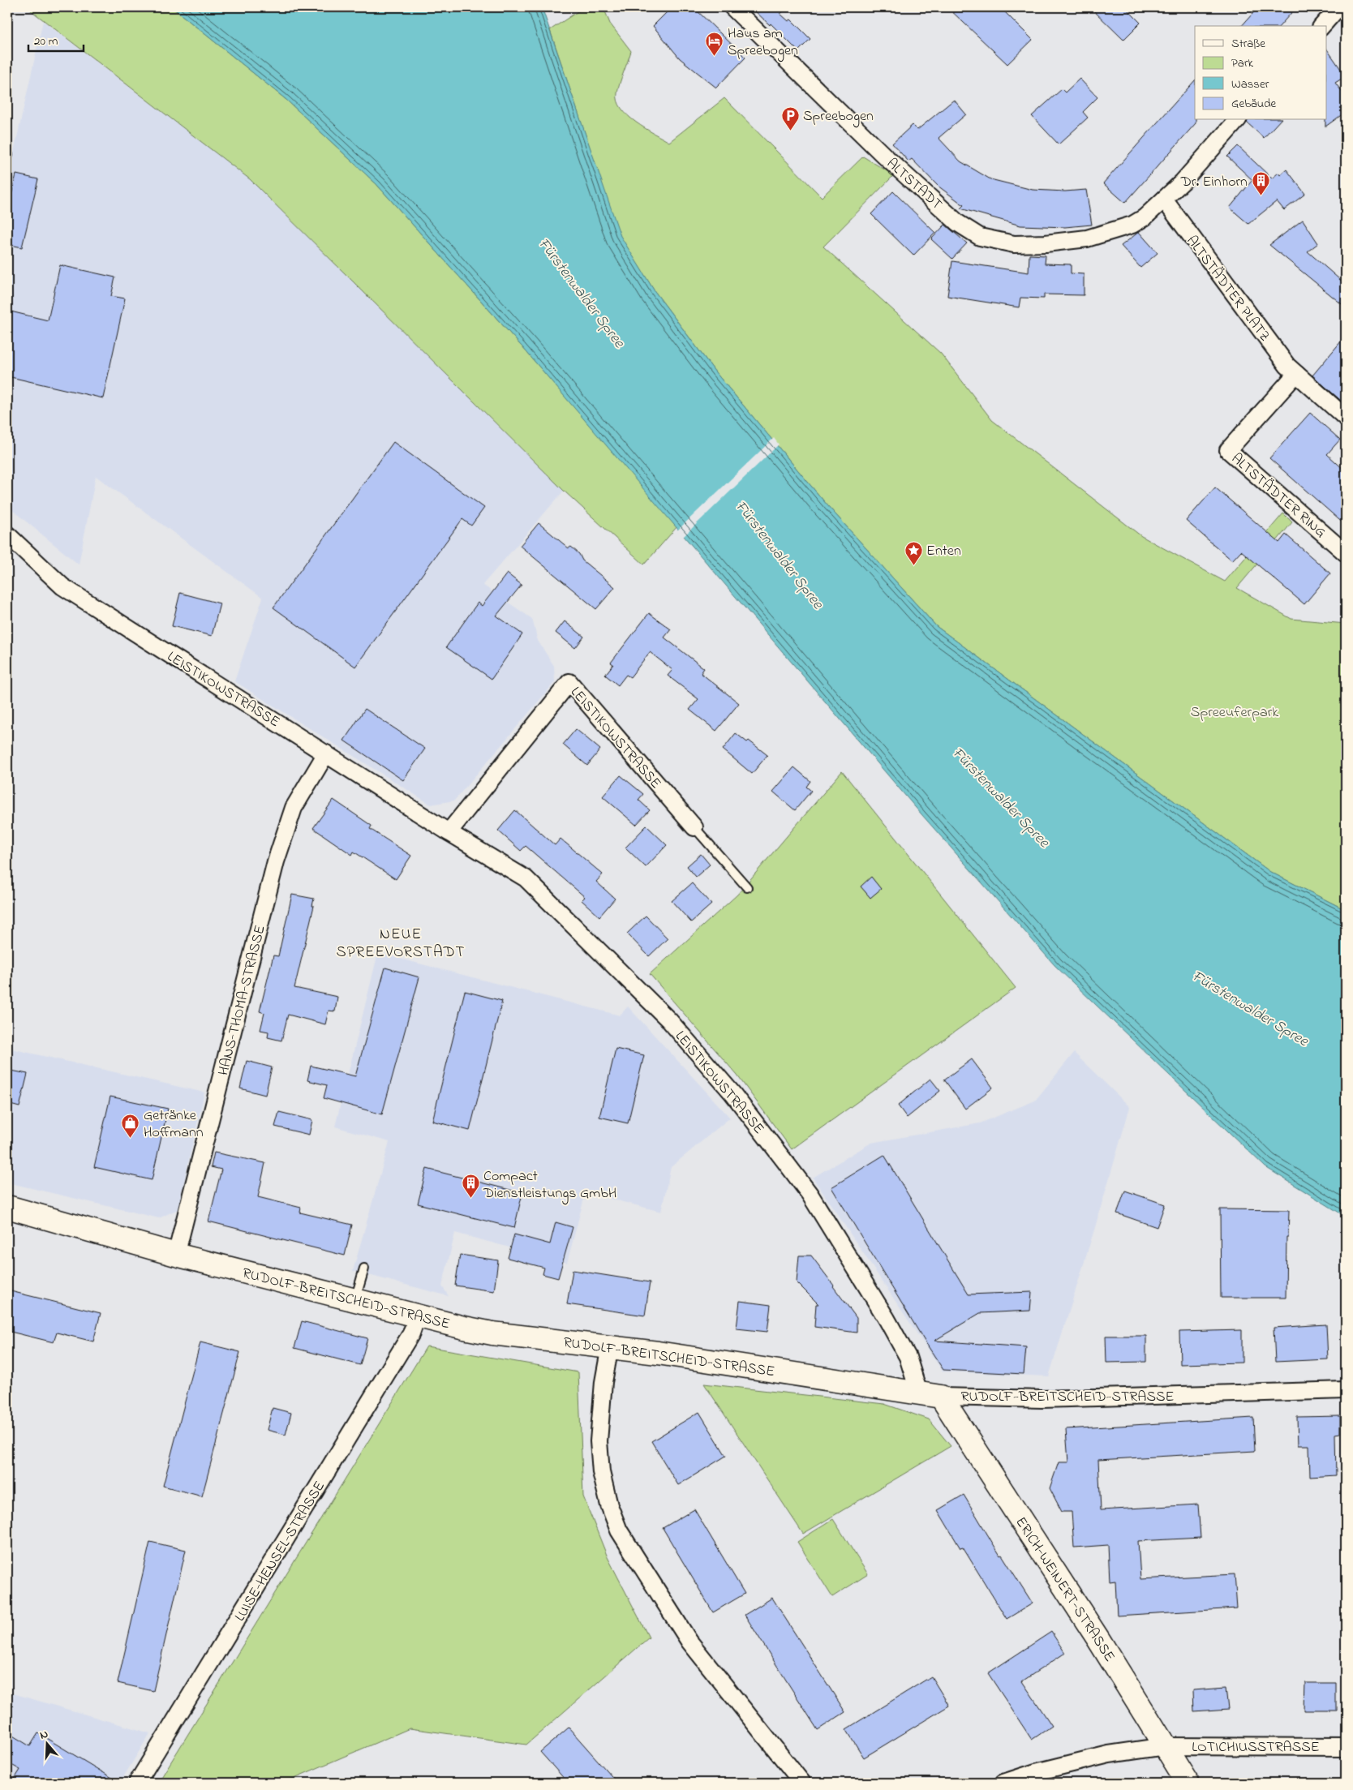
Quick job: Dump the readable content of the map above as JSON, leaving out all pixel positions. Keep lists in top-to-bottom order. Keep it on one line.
{"streets":{"main road":["RUDOLF-BREITSCHEID-STRASSE","ERICH-WEINERT-STRASSE"],"street":["ALTSTADT","ALTSTÄDTER PLATZ","ALTSTÄDTER RING","LEISTIKOWSTRASSE","HANS-THOMA-STRASSE","LUISE-HENSEL-STRASSE","LOTICHIUSSTRASSE"]},"crossings":[["ALTSTADT","ALTSTÄDTER PLATZ"],["ALTSTÄDTER PLATZ","ALTSTÄDTER RING"],["LEISTIKOWSTRASSE","HANS-THOMA-STRASSE"],["LEISTIKOWSTRASSE","RUDOLF-BREITSCHEID-STRASSE"],["HANS-THOMA-STRASSE","RUDOLF-BREITSCHEID-STRASSE"],["RUDOLF-BREITSCHEID-STRASSE","LUISE-HENSEL-STRASSE"],["RUDOLF-BREITSCHEID-STRASSE","ERICH-WEINERT-STRASSE"],["ERICH-WEINERT-STRASSE","LOTICHIUSSTRASSE"]],"districts":["NEUE SPREEVORSTADT"],"water":["Fürstenwalder Spree"],"parks":["Spreeuferpark"],"places":{"hotel":["Haus am Spreebogen"],"parking":["Spreebogen"],"building":["Dr. Einhorn","Compact Dienstleistungs GmbH"],"place":["Enten"],"shop":["Getränke Hoffmann"]},"legend":["Straße","Park","Wasser","Gebäude"],"scale_bar":"20 m","north":"top"}
